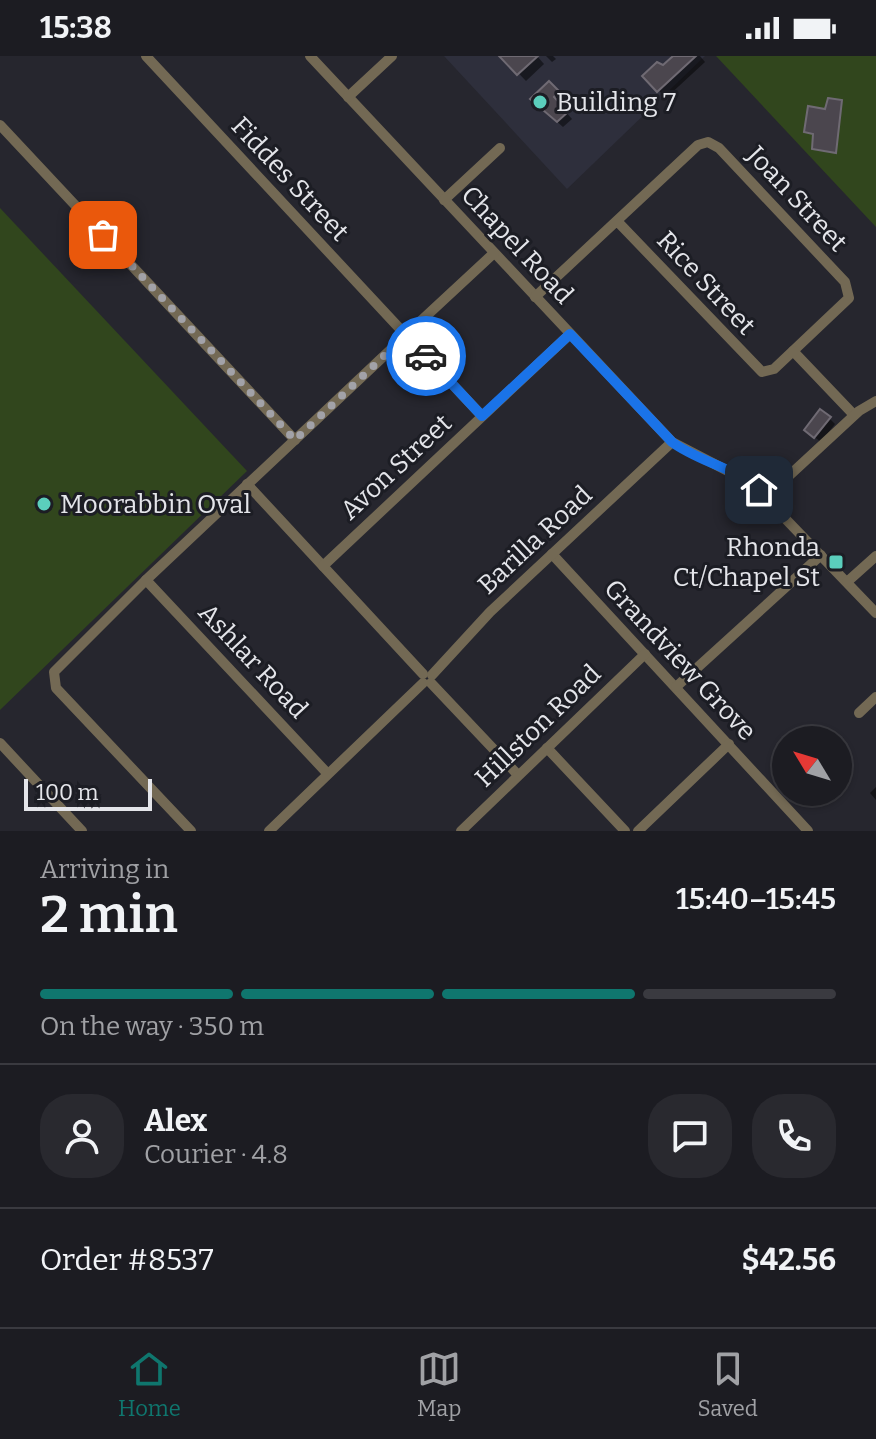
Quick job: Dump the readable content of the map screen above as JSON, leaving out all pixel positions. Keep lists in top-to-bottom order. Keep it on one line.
{"streets":{"street":["Fiddes Street","Joan Street","Chapel Road","Rice Street","Avon Street","Barilla Road","Grandview Grove","Ashlar Road","Hillston Road"]},"crossings":[["Fiddes Street","Avon Street"],["Joan Street","Rice Street"],["Chapel Road","Avon Street"],["Chapel Road","Barilla Road"],["Barilla Road","Grandview Grove"],["Barilla Road","Ashlar Road"],["Grandview Grove","Hillston Road"]],"places":{"other":["Building 7","Moorabbin Oval"],"transit":["Rhonda Ct/Chapel St"]},"scale_bar":"100 m","north":"top left","page":{"status":"15:38","scale":"100 m","heading":["2 min","Arriving in","15:40–15:45"],"panel":["Alex","Courier · 4.8","Order #8537","$42.56"],"bar":"On the way · 350 m","tabs":["Home","Map","Saved"]}}
